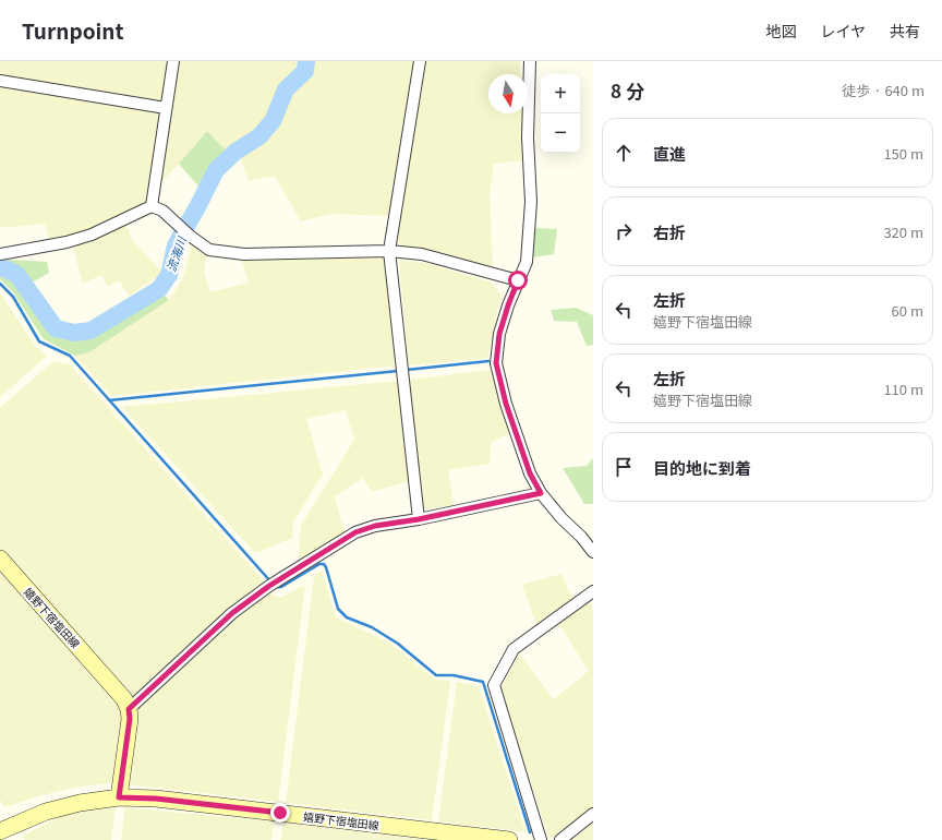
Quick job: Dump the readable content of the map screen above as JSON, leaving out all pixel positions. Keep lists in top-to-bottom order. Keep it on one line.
{"streets":{"main road":["嬉野下宿塩田線"]},"water":["流海川"],"north":"bottom","page":{"header":"Turnpoint","nav":["地図","レイヤ","共有"],"heading":["8 分","徒歩 · 640 m"],"map_buttons":["+","−"],"list":[["直進","150 m"],["右折","320 m"],["左折","嬉野下宿塩田線","60 m"],["左折","嬉野下宿塩田線","110 m"],"目的地に到着"]}}
